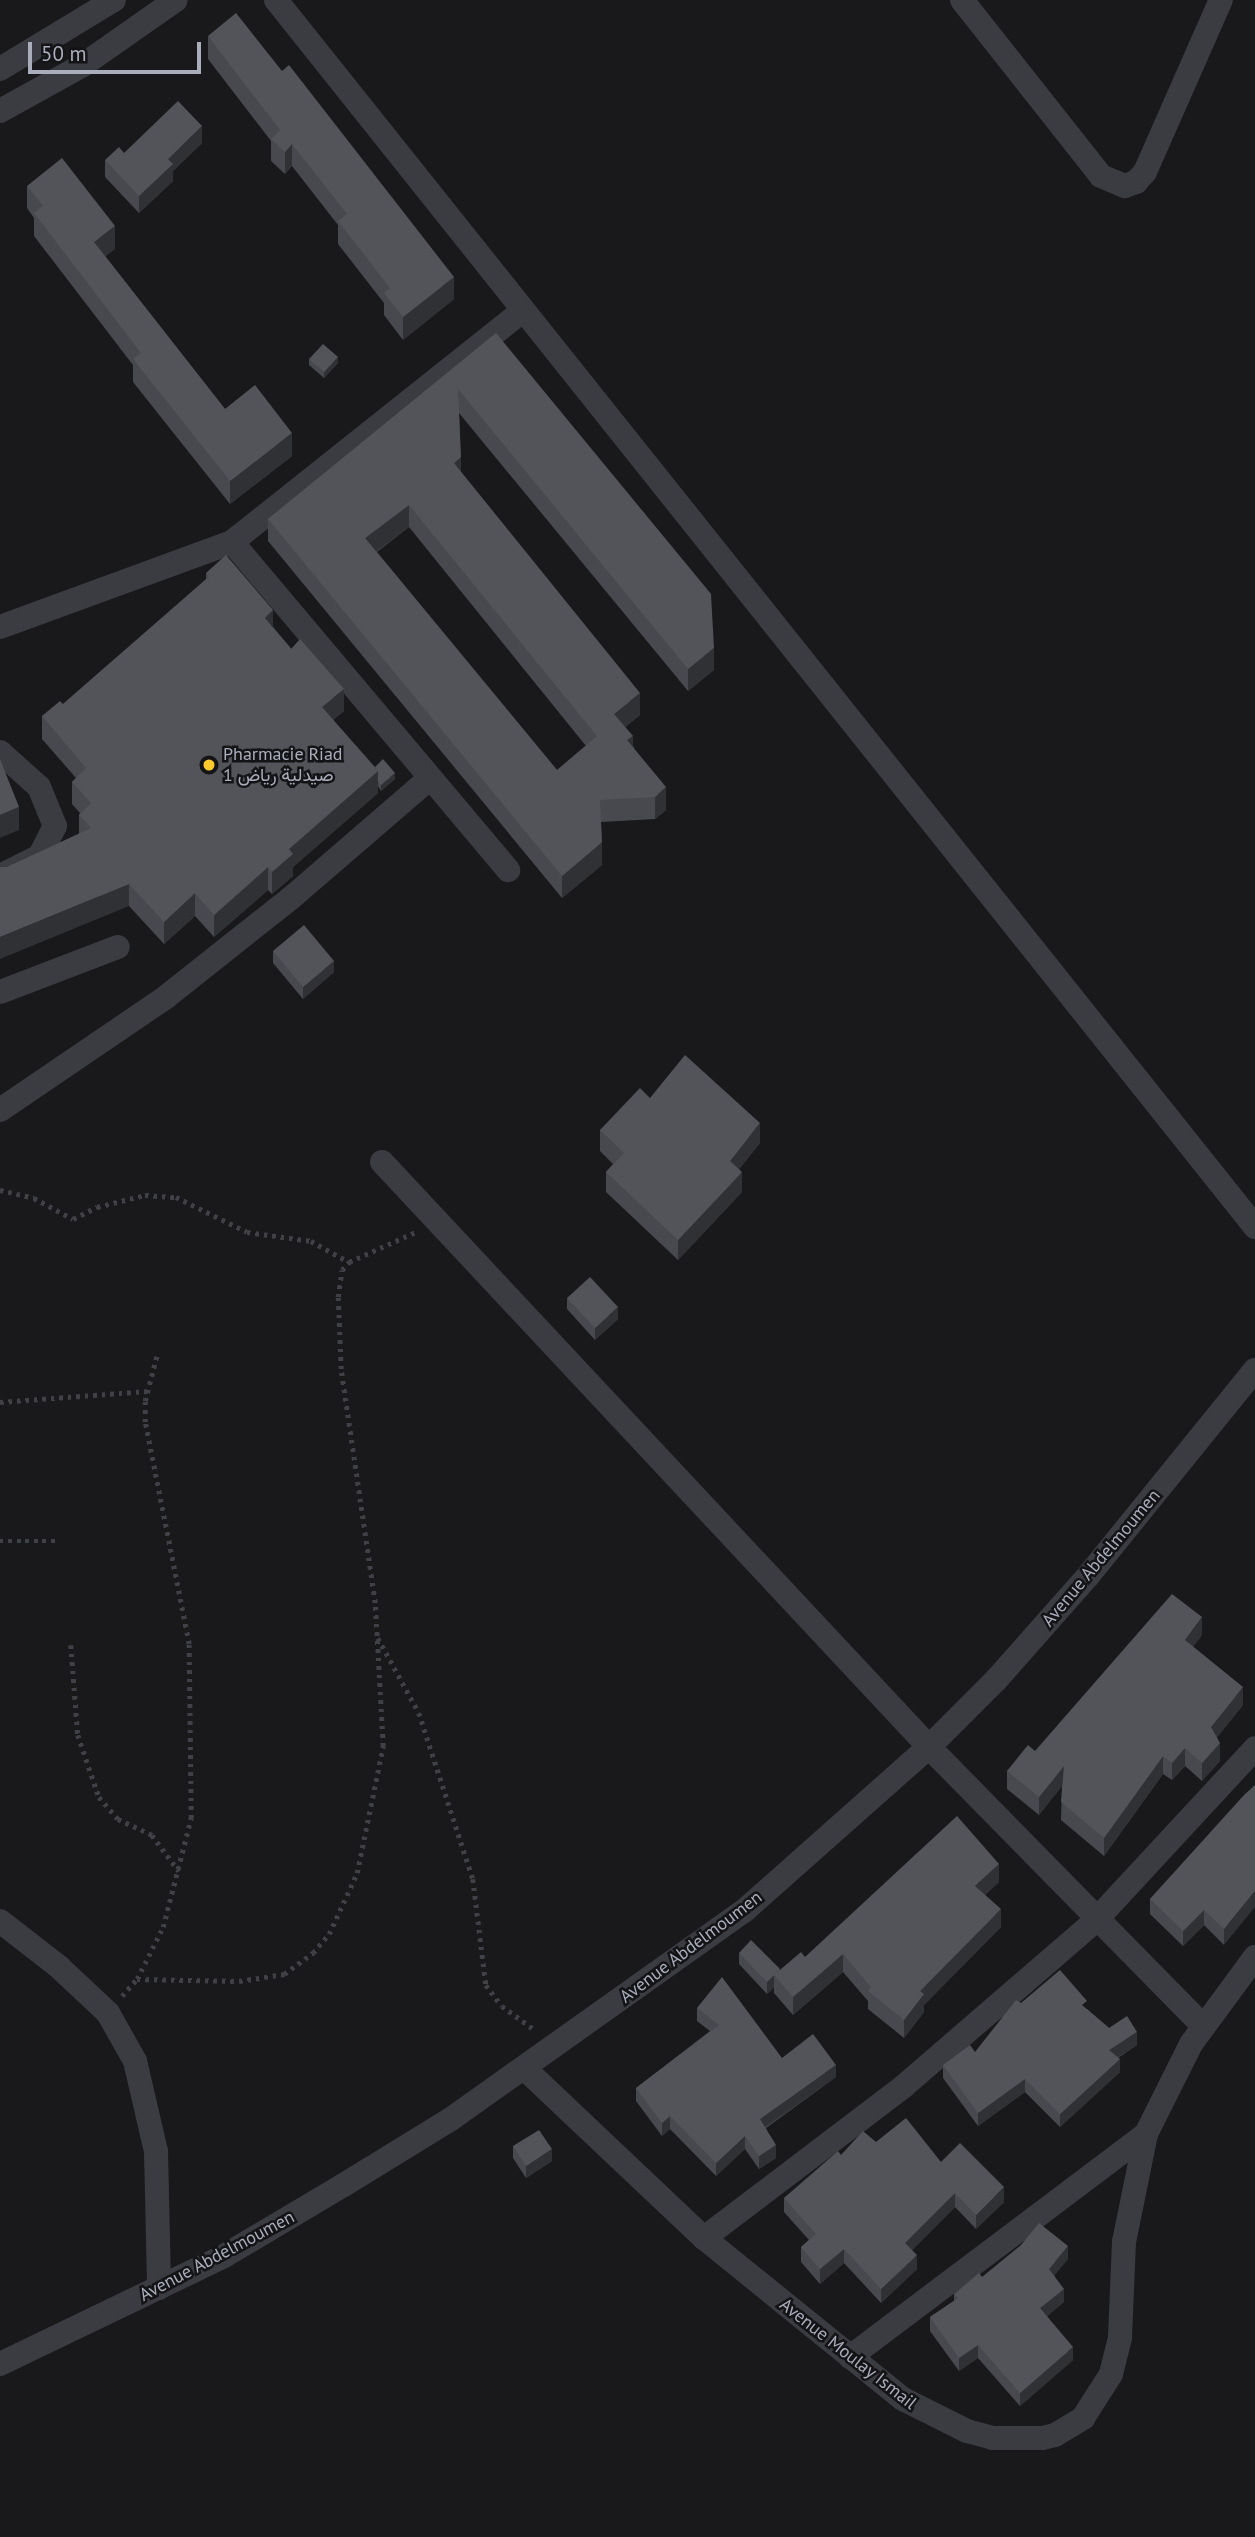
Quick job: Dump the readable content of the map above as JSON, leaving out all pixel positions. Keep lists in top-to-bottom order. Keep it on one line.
{"streets":{"street":["Avenue Abdelmoumen","Avenue Moulay Ismail"]},"crossings":[["Avenue Abdelmoumen","Avenue Moulay Ismail"]],"places":["Pharmacie Riad 1 صيدلية رياض"],"scale_bar":"50 m"}
